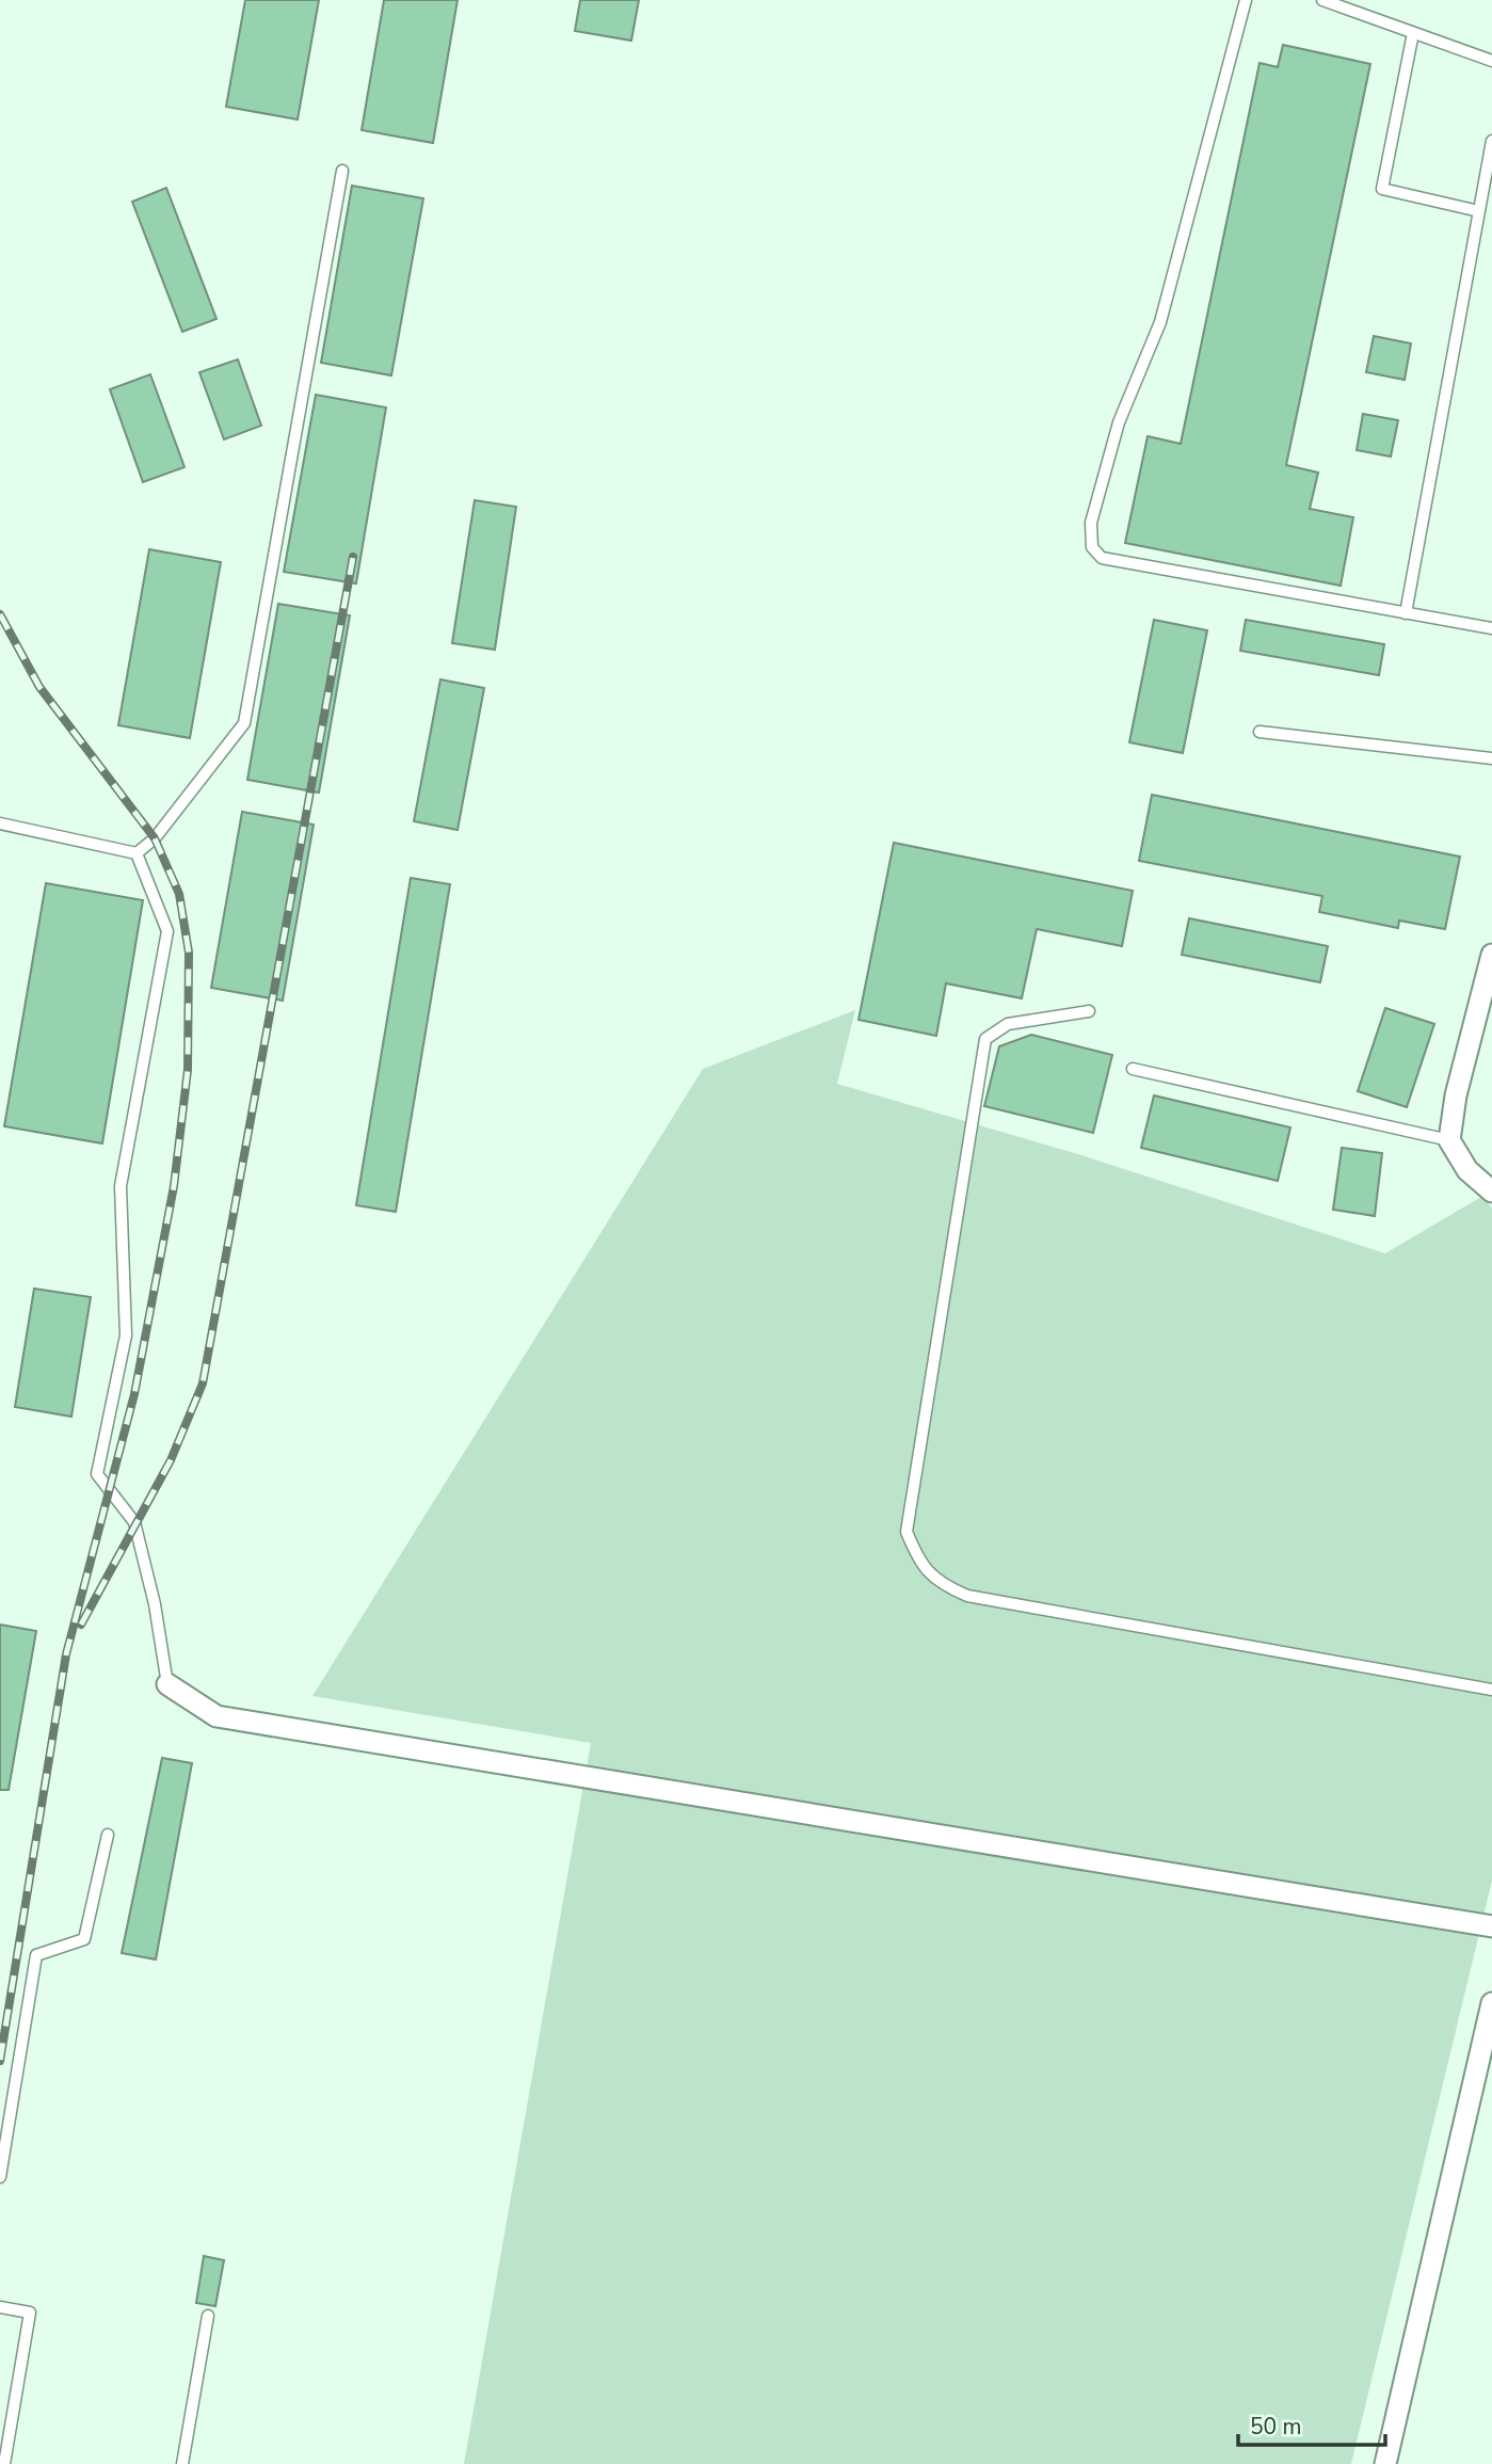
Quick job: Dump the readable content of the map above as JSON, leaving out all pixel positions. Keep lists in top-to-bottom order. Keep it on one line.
{"scale_bar":"50 m"}
